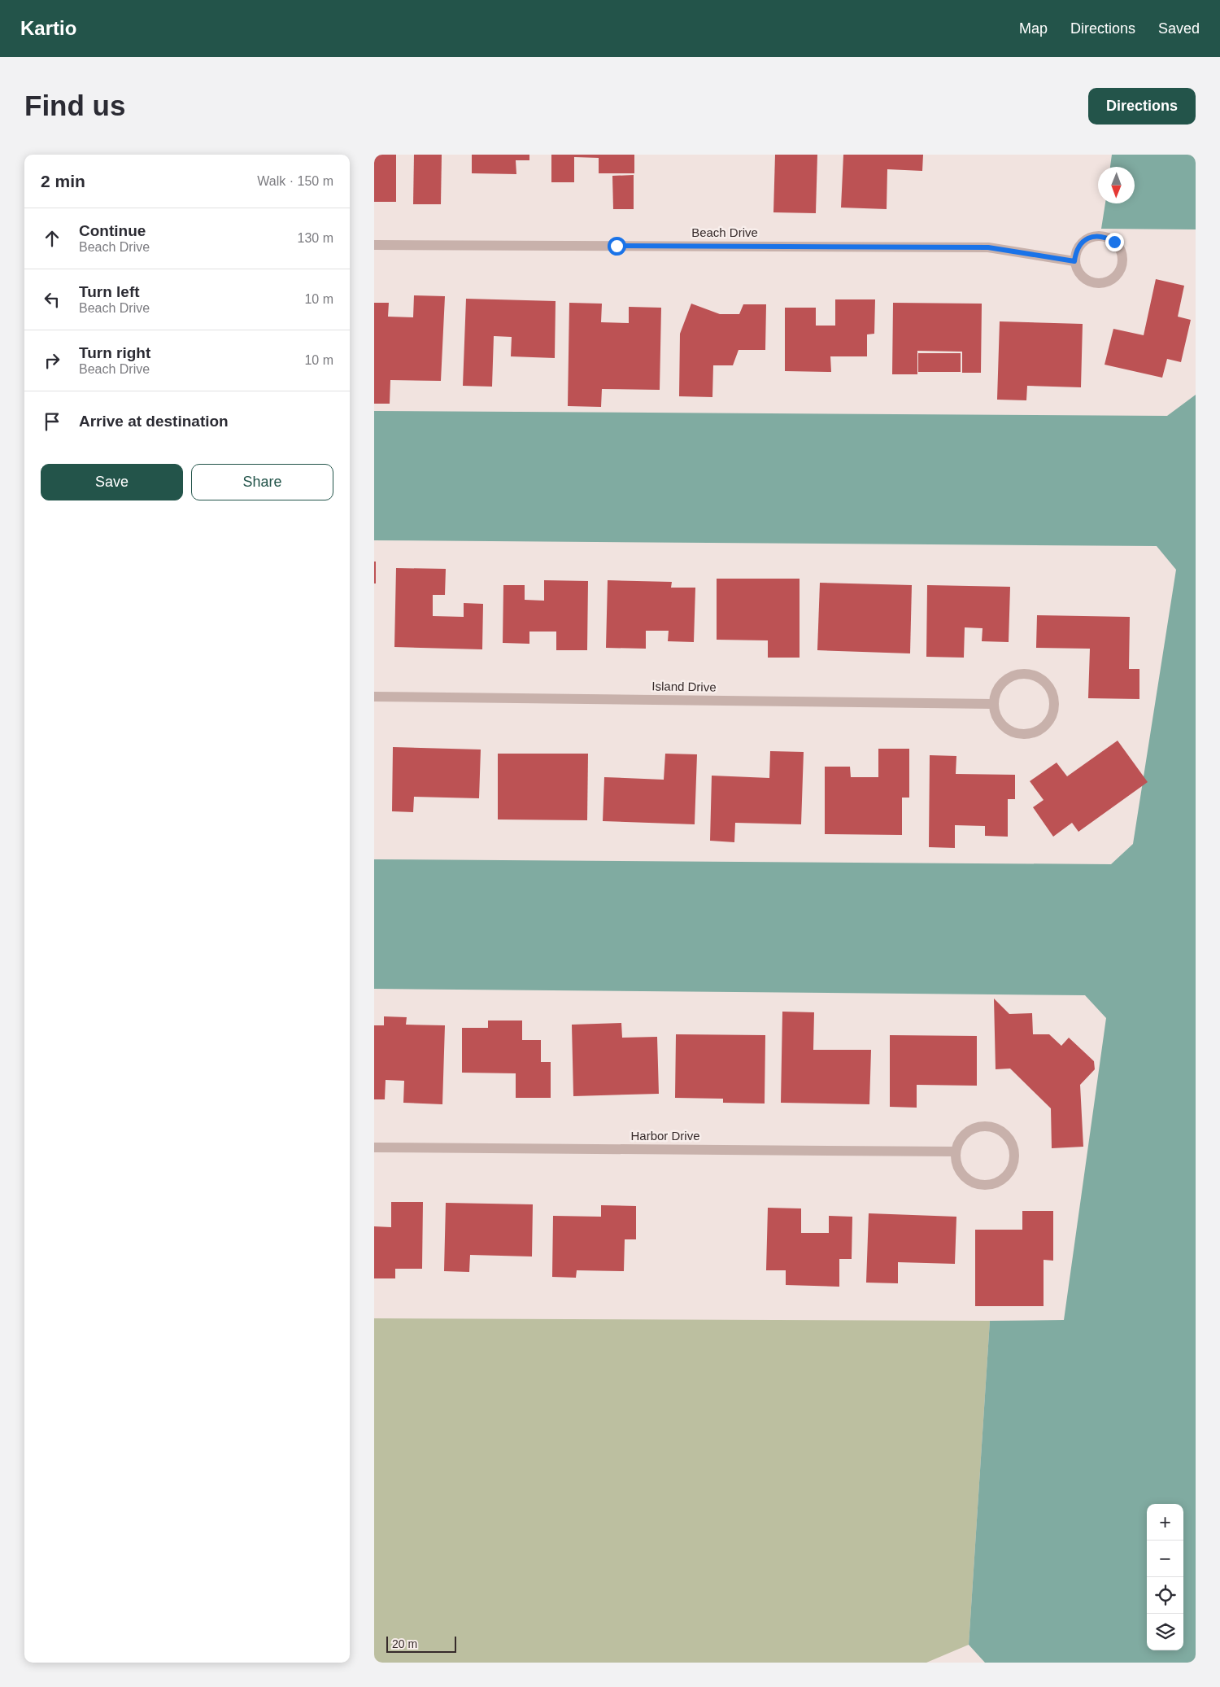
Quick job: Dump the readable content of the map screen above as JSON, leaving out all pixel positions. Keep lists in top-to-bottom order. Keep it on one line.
{"streets":{"street":["Beach Drive","Island Drive","Harbor Drive"]},"scale_bar":"20 m","north":"bottom","page":{"header":"Kartio","nav":["Map","Directions","Saved"],"buttons":["Directions",["Save","Share"]],"title":"Find us","heading":["2 min","Walk · 150 m"],"list":[["Continue","Beach Drive","130 m"],["Turn left","Beach Drive","10 m"],["Turn right","Beach Drive","10 m"],"Arrive at destination"],"map_buttons":["+","−"],"scale":"20 m"}}
